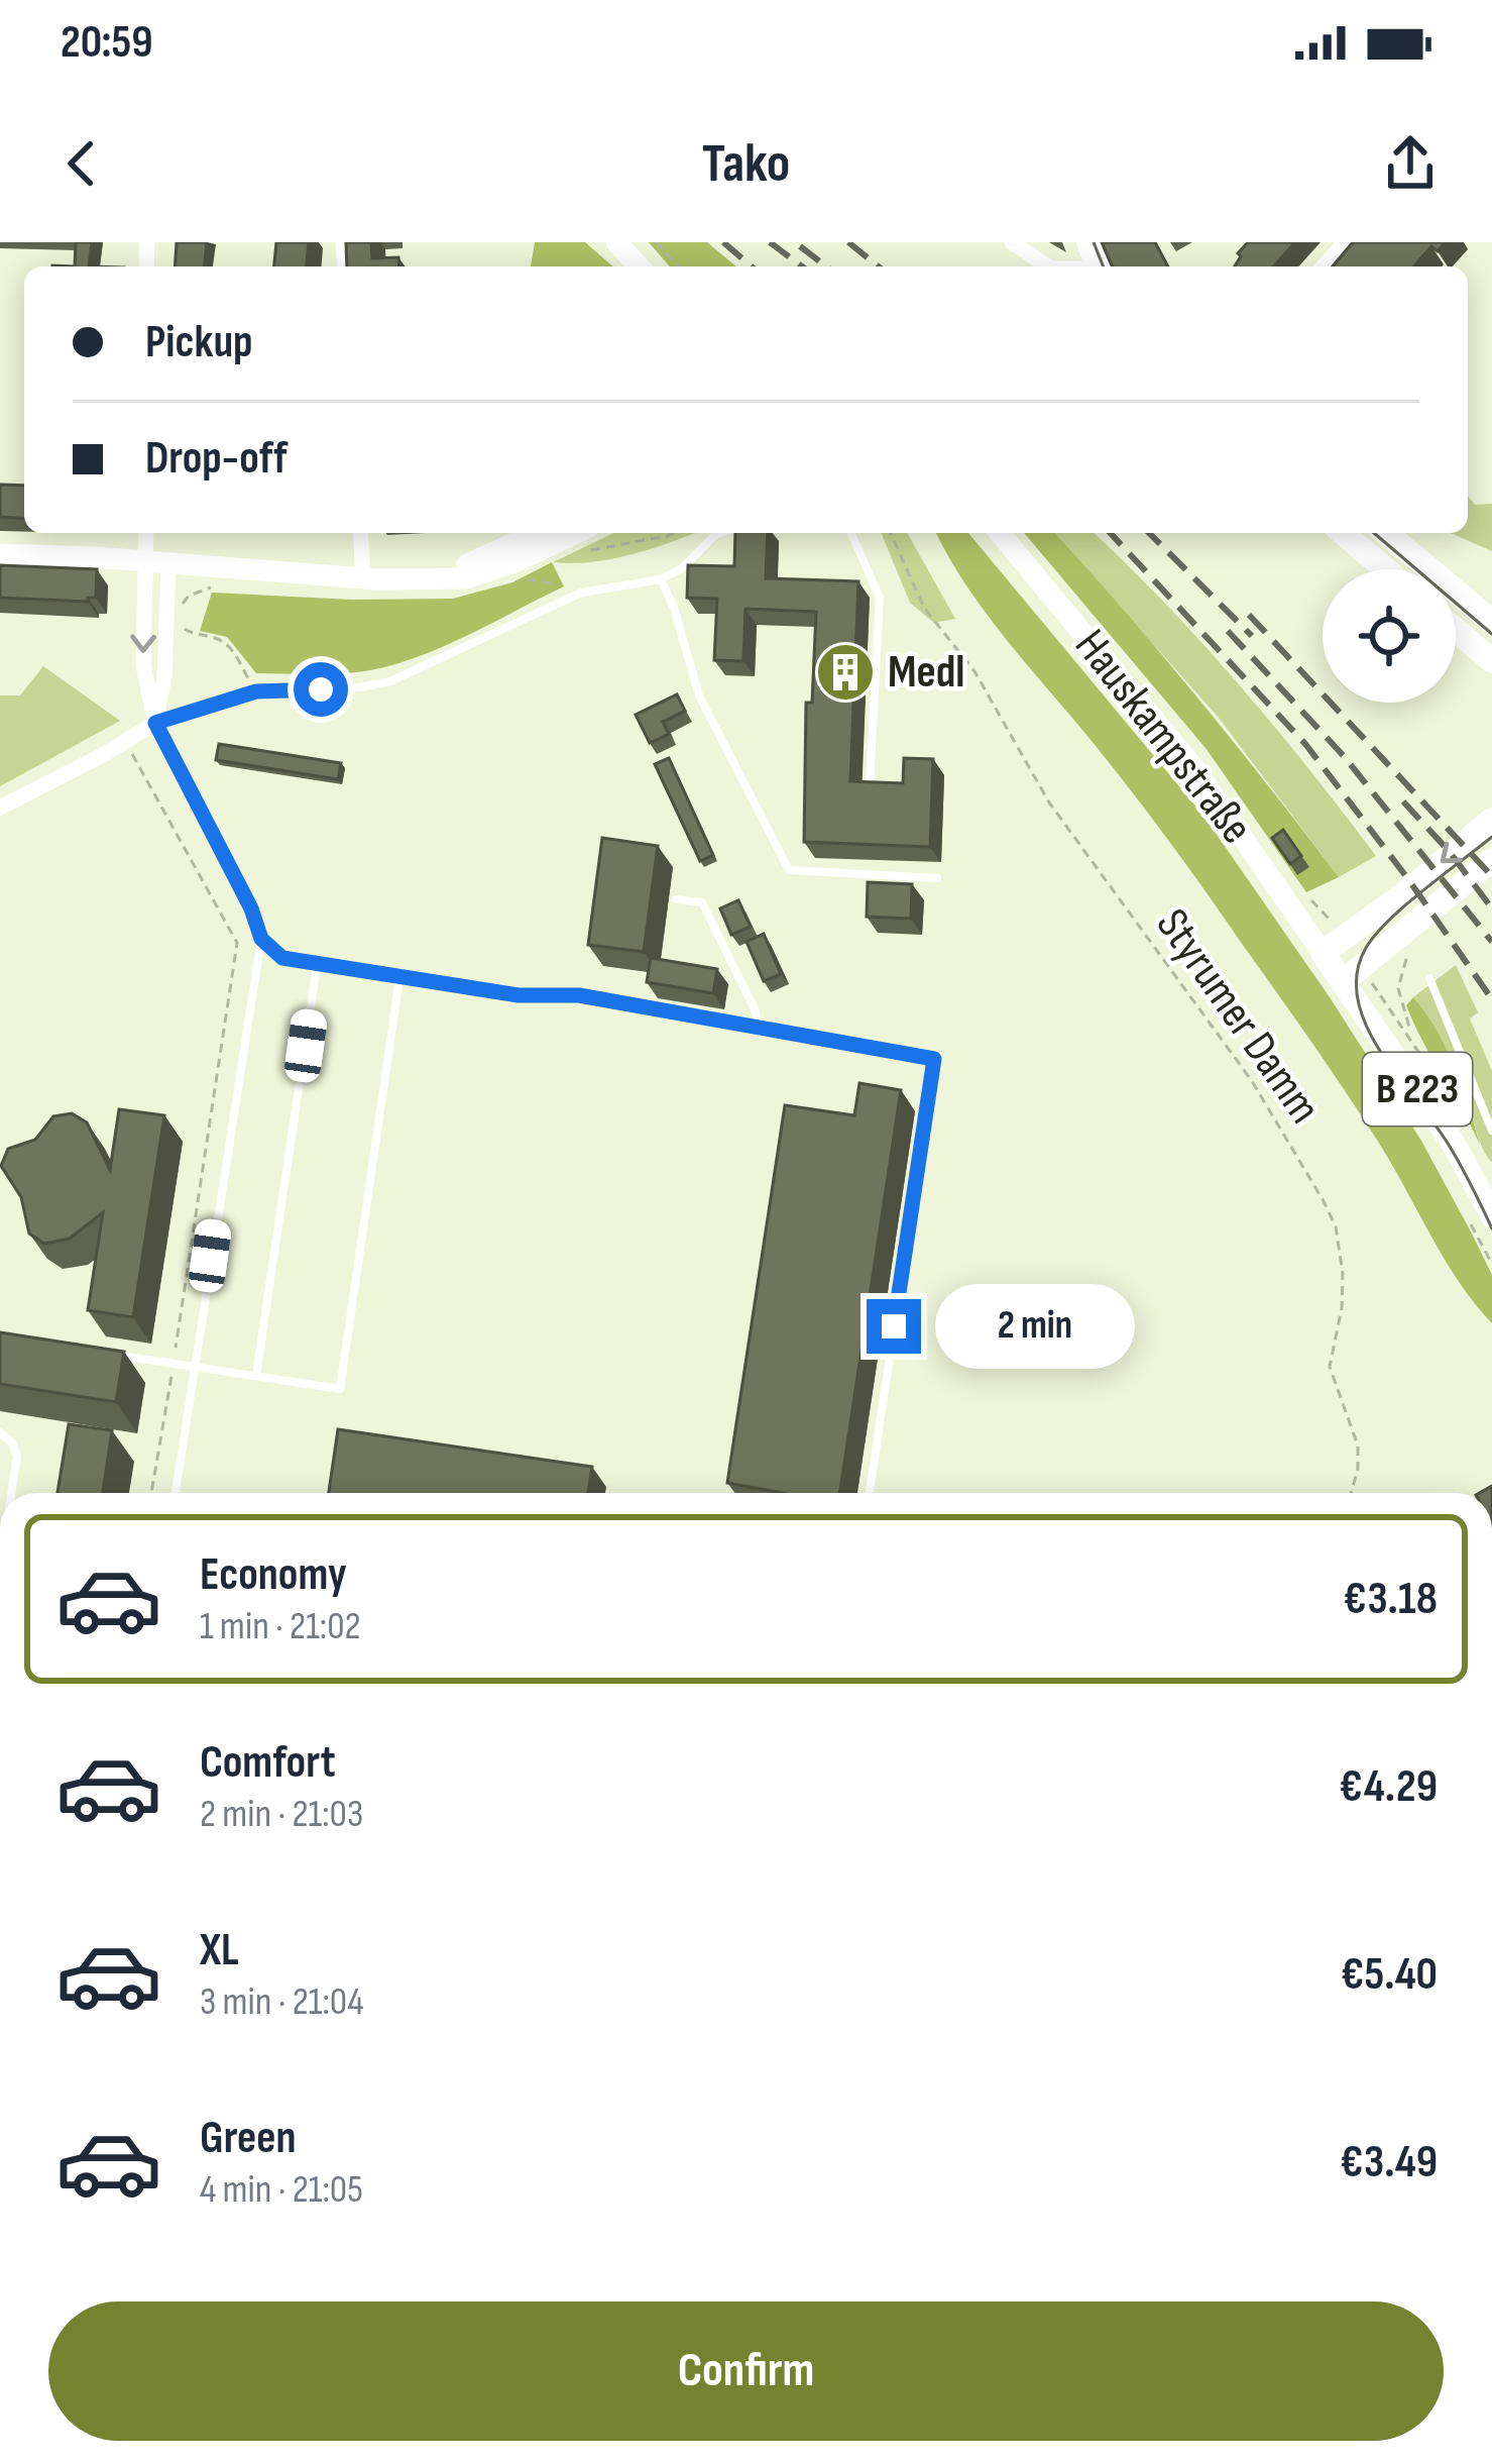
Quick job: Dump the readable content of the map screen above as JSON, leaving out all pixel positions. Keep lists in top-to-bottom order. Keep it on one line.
{"streets":{"main road":["Hauskampstraße","B 223"],"path":["Styrumer Damm"]},"crossings":[["Hauskampstraße","B 223"]],"places":{"building":["Medl"]},"page":{"status":"20:59","header":"Tako","banner":["Pickup","Drop-off"],"bubble":"2 min","list":[{"name":"Economy","note":"1 min · 21:02","value":"€3.18"},{"name":"Comfort","note":"2 min · 21:03","value":"€4.29"},{"name":"XL","note":"3 min · 21:04","value":"€5.40"},{"name":"Green","note":"4 min · 21:05","value":"€3.49"}],"buttons":"Confirm"}}
